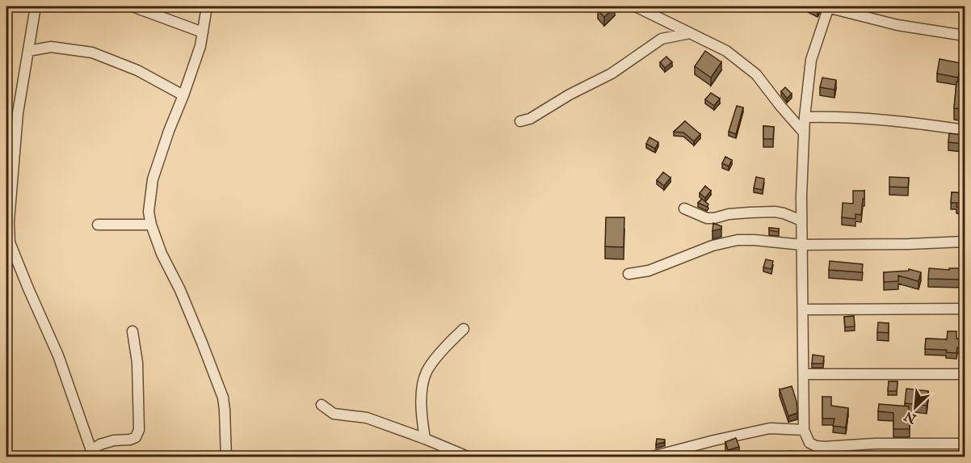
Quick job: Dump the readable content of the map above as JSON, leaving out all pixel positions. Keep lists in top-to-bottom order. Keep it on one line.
{"north":"bottom left"}
